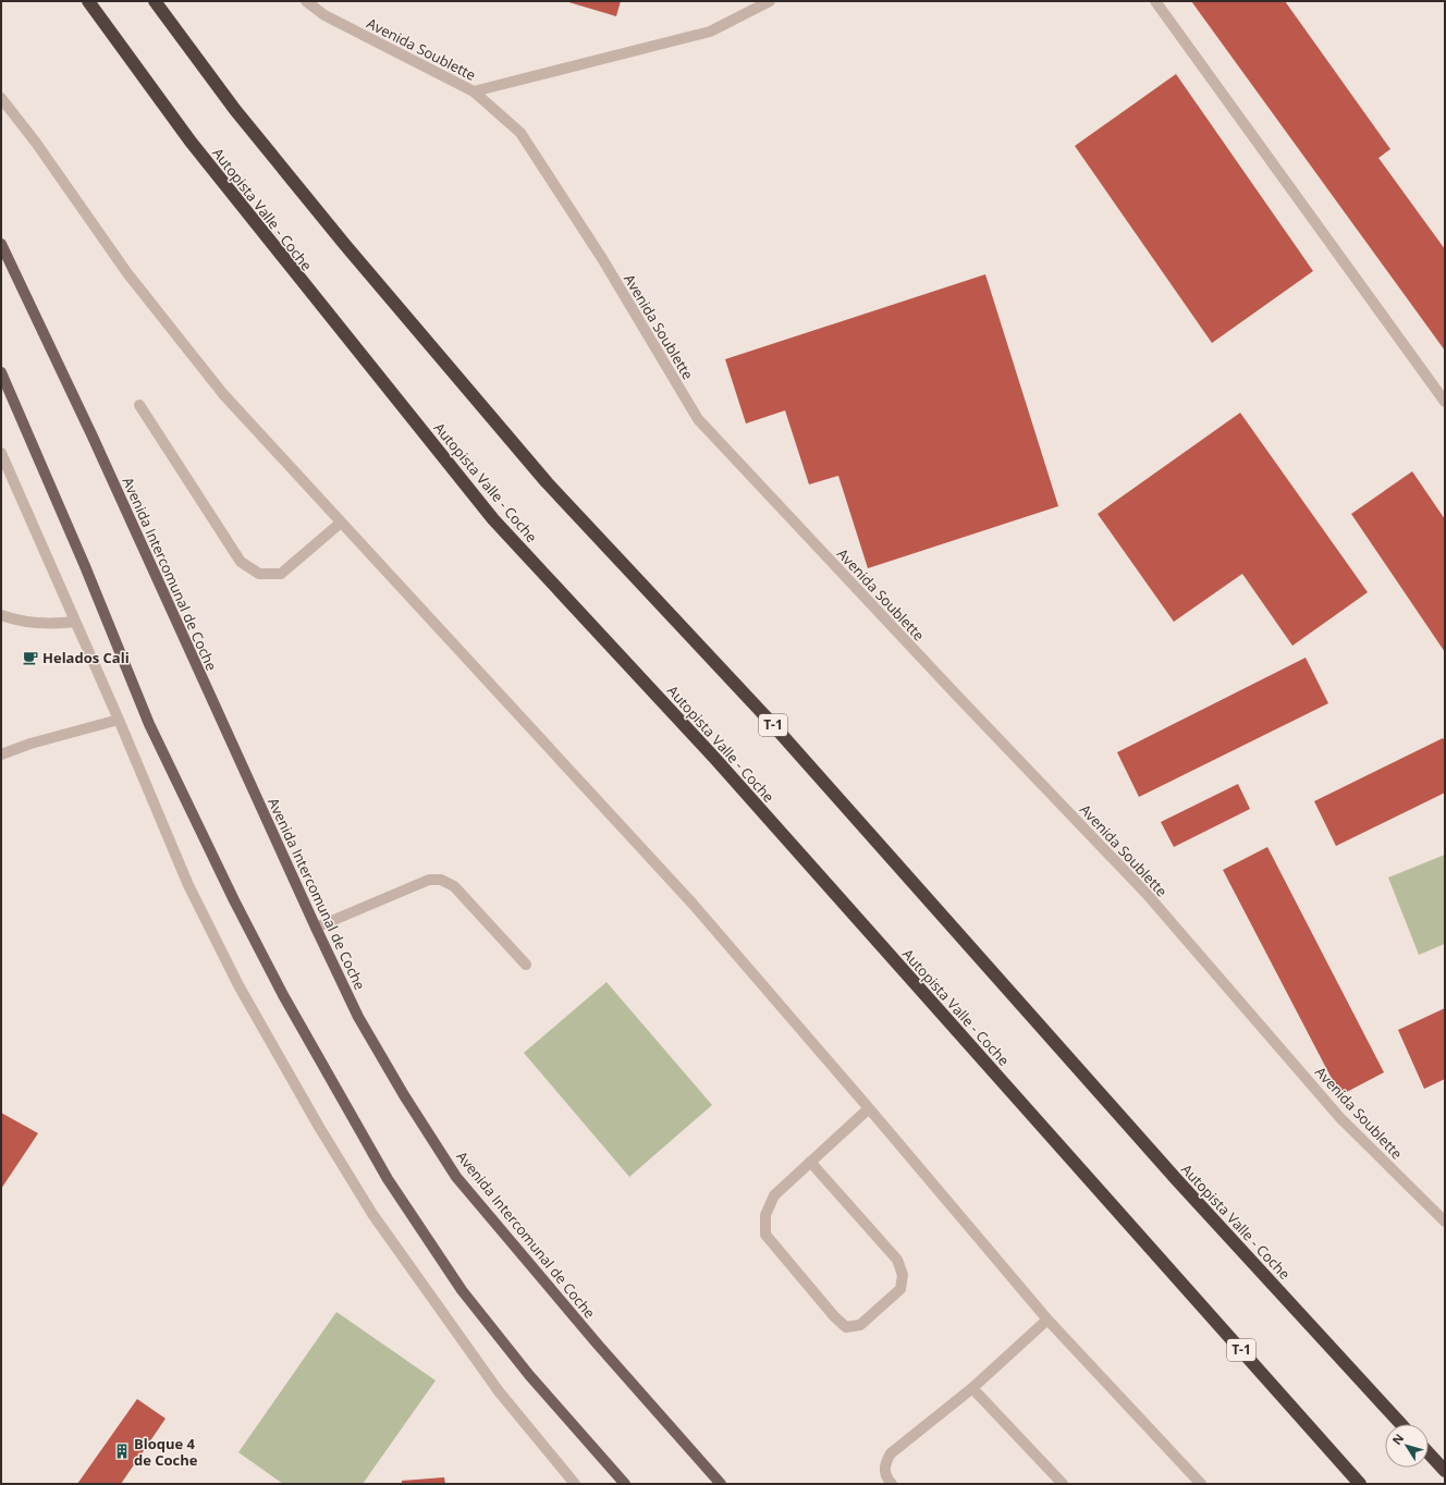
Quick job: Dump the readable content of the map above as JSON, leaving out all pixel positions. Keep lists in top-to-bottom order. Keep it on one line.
{"streets":{"highway":["Autopista Valle - Coche","T-1"],"main road":["Avenida Intercomunal de Coche"],"street":["Avenida Soublette"]},"places":{"cafe":["Helados Cali"],"building":["Bloque 4 de Coche"]},"north":"top left"}
